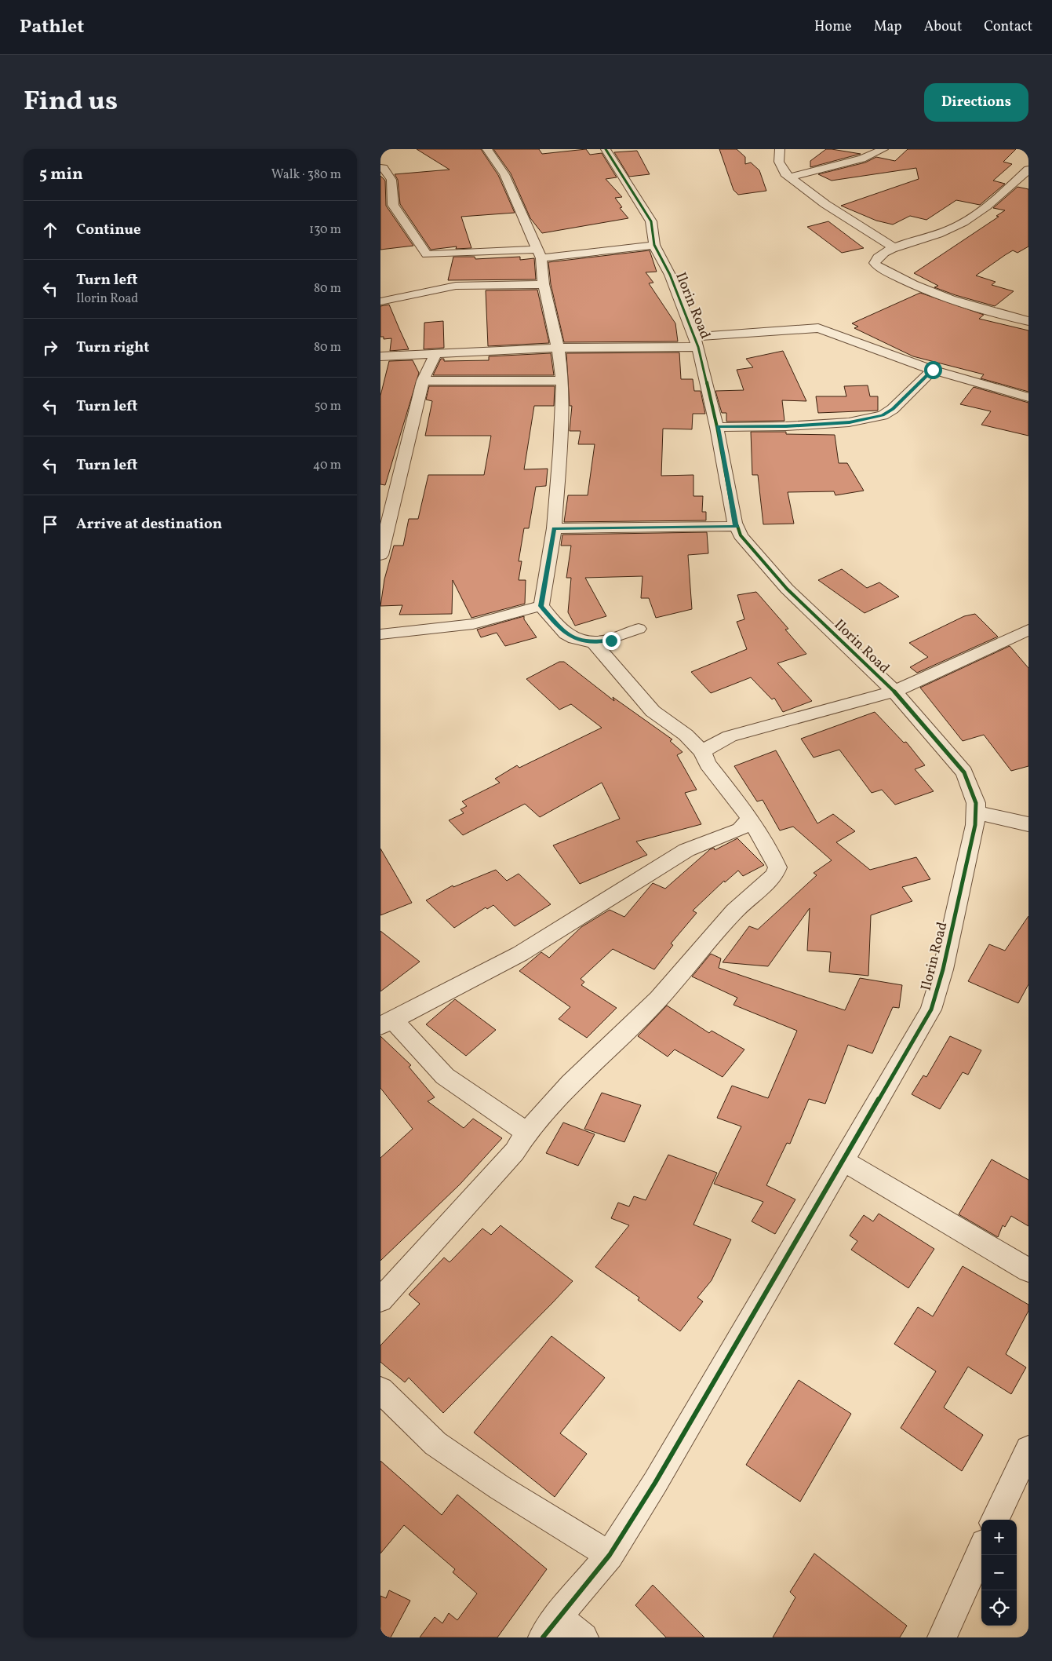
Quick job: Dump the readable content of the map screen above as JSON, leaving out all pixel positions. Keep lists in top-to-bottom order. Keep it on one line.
{"streets":{"street":["Ilorin Road"]},"page":{"header":"Pathlet","nav":["Home","Map","About","Contact"],"title":"Find us","buttons":"Directions","heading":["5 min","Walk · 380 m"],"list":[["Continue","130 m"],["Turn left","Ilorin Road","80 m"],["Turn right","80 m"],["Turn left","50 m"],["Turn left","40 m"],"Arrive at destination"],"map_buttons":["+","−"]}}
